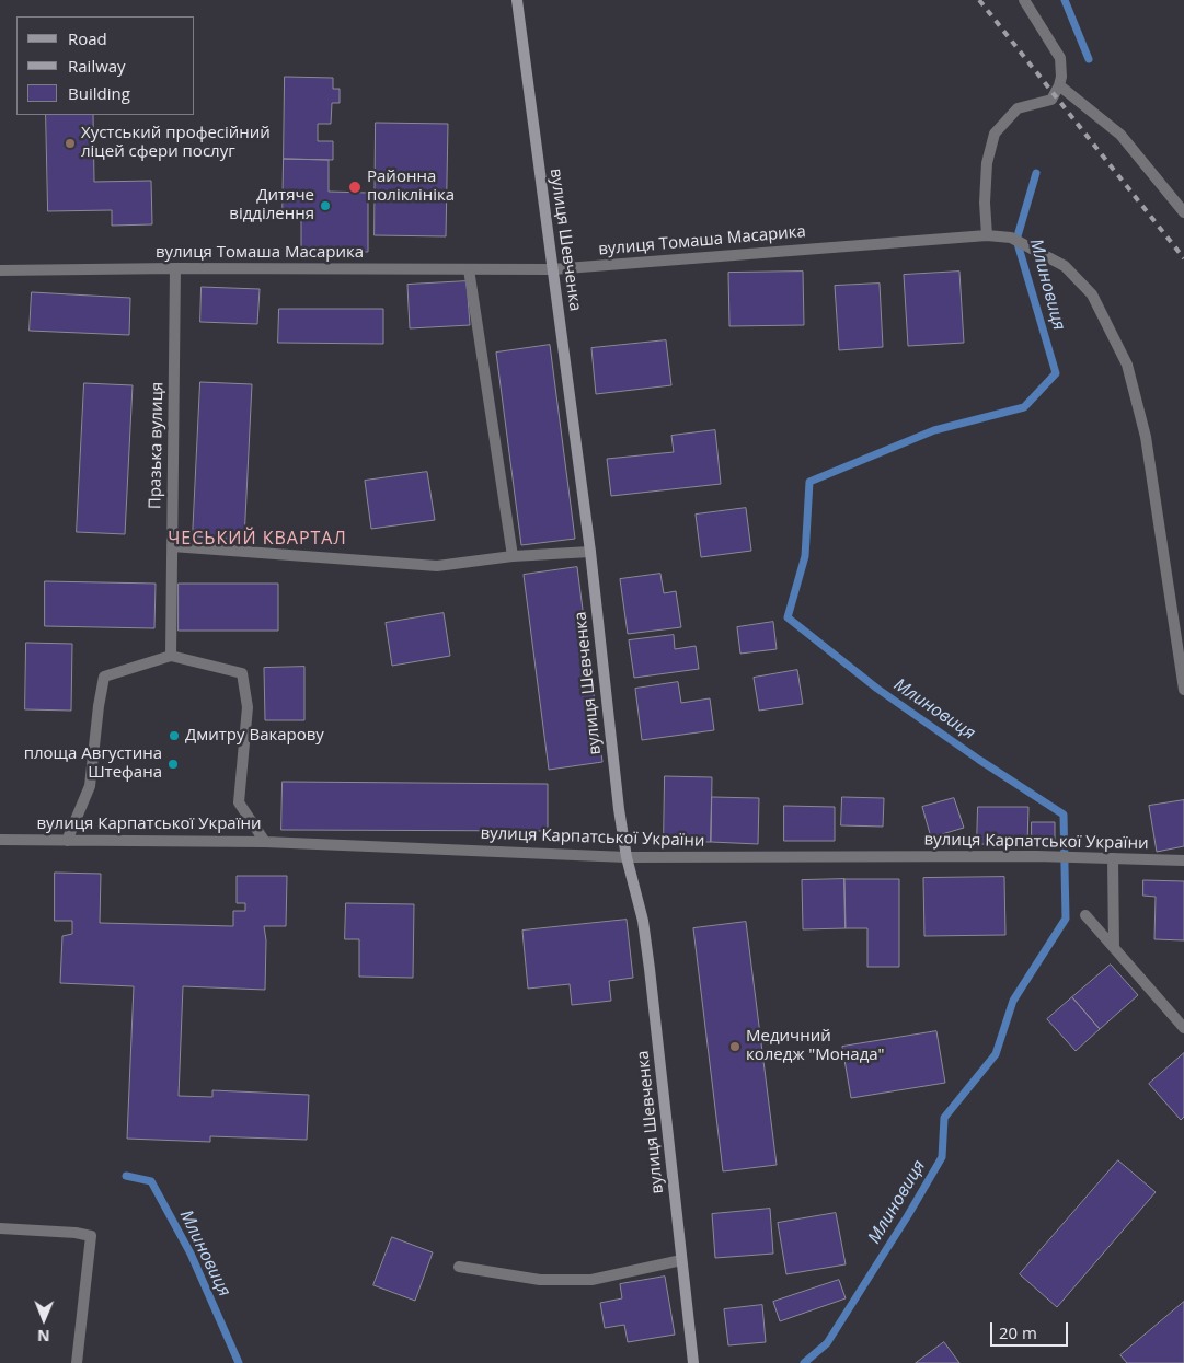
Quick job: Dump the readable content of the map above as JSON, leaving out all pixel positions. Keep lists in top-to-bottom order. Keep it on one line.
{"streets":{"main road":["вулиця Шевченка"],"street":["вулиця Томаша Масарика","Празька вулиця","вулиця Карпатської України"]},"crossings":[["вулиця Шевченка","вулиця Томаша Масарика"],["вулиця Шевченка","вулиця Карпатської України"],["вулиця Томаша Масарика","Празька вулиця"]],"districts":["ЧЕСЬКИЙ КВАРТАЛ"],"water":["Млиновиця"],"places":["Хустський професійний ліцей сфери послуг","Районна поліклініка","Дитяче відділення","Дмитру Вакарову","площа Августина Штефана","Медичний коледж \"Монада\""],"legend":["Road","Railway","Building"],"scale_bar":"20 m","north":"bottom"}
